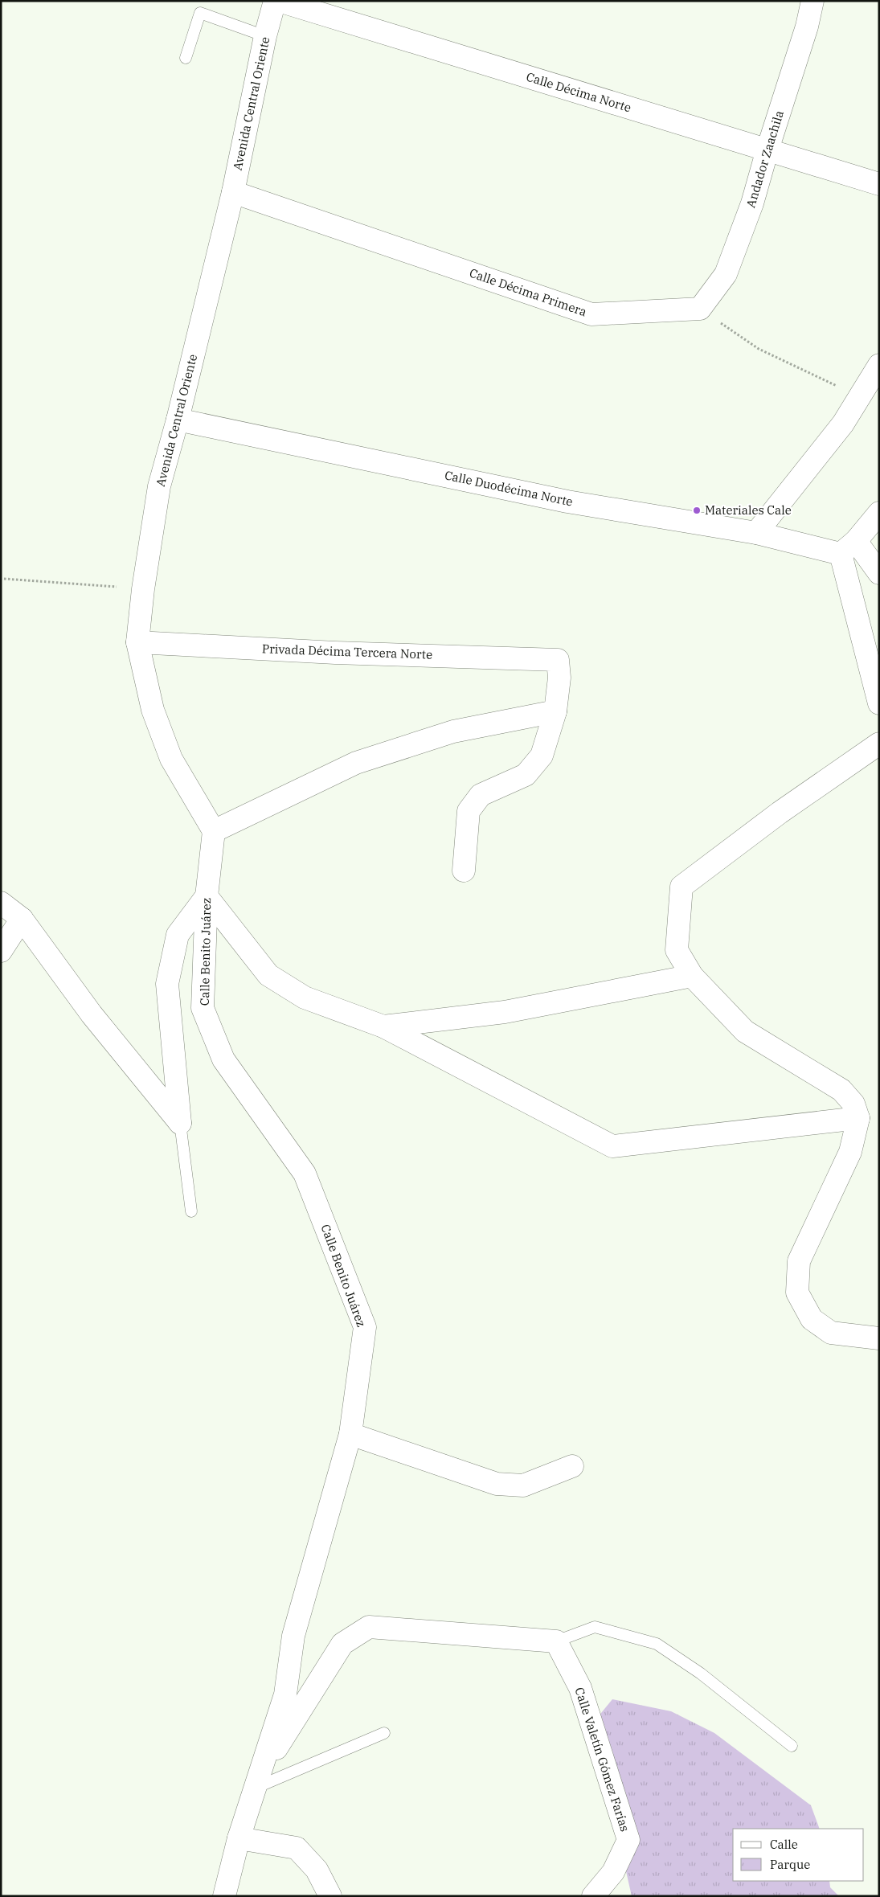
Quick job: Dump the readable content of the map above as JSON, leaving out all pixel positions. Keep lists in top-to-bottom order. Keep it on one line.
{"streets":{"street":["Calle Décima Norte","Avenida Central Oriente","Andador Zaachila","Calle Décima Primera","Calle Duodécima Norte","Privada Décima Tercera Norte","Calle Benito Juárez","Calle Valetín Gómez Farías"]},"crossings":[["Calle Décima Norte","Andador Zaachila"],["Avenida Central Oriente","Calle Décima Primera"],["Avenida Central Oriente","Calle Duodécima Norte"],["Avenida Central Oriente","Privada Décima Tercera Norte"],["Avenida Central Oriente","Calle Benito Juárez"],["Andador Zaachila","Calle Décima Primera"]],"places":["Materiales Cale"],"legend":["Calle","Parque"]}
